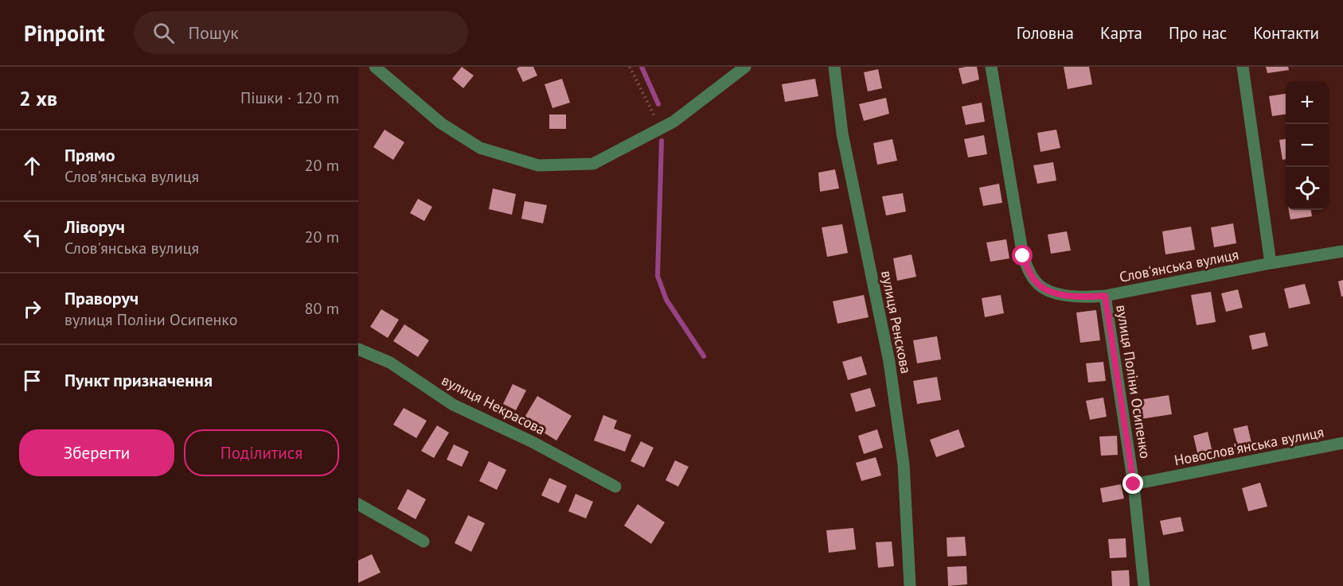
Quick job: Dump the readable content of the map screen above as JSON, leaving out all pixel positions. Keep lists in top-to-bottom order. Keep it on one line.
{"streets":{"street":["Слов'янська вулиця","вулиця Ренскова","вулиця Поліни Осипенко","вулиця Некрасова","Новослов'янська вулиця"]},"crossings":[["Слов'янська вулиця","вулиця Поліни Осипенко"],["вулиця Поліни Осипенко","Новослов'янська вулиця"]],"page":{"header":"Pinpoint","search":"Пошук","nav":["Головна","Карта","Про нас","Контакти"],"heading":["2 хв","Пішки · 120 m"],"map_buttons":["+","−"],"list":[["Прямо","Слов'янська вулиця","20 m"],["Ліворуч","Слов'янська вулиця","20 m"],["Праворуч","вулиця Поліни Осипенко","80 m"],"Пункт призначення"],"buttons":["Зберегти","Поділитися"]}}
